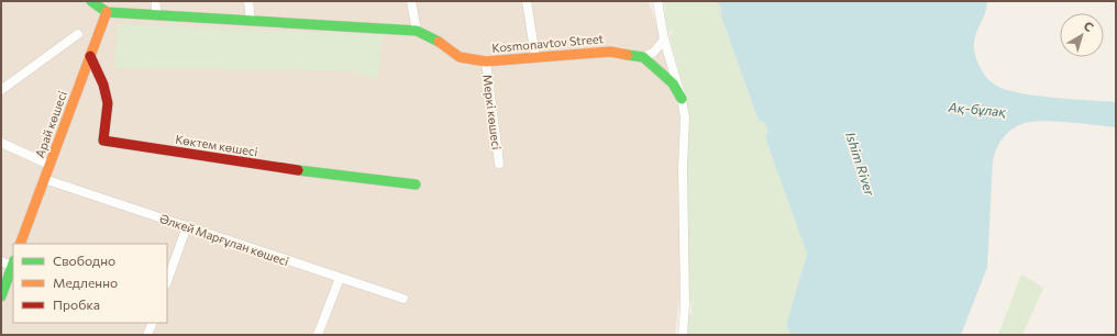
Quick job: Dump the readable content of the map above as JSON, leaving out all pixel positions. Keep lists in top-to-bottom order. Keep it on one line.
{"streets":{"street":["Kosmonavtov Street","Меркі көшесі","Арай көшесі","Көктем көшесі","Әлкей Марғұлан көшесі"]},"crossings":[["Kosmonavtov Street","Меркі көшесі"],["Kosmonavtov Street","Арай көшесі"],["Арай көшесі","Көктем көшесі"],["Арай көшесі","Әлкей Марғұлан көшесі"]],"water":["Ақ-бұлақ","Ishim River"],"legend":["Свободно","Медленно","Пробка"],"north":"top right"}
